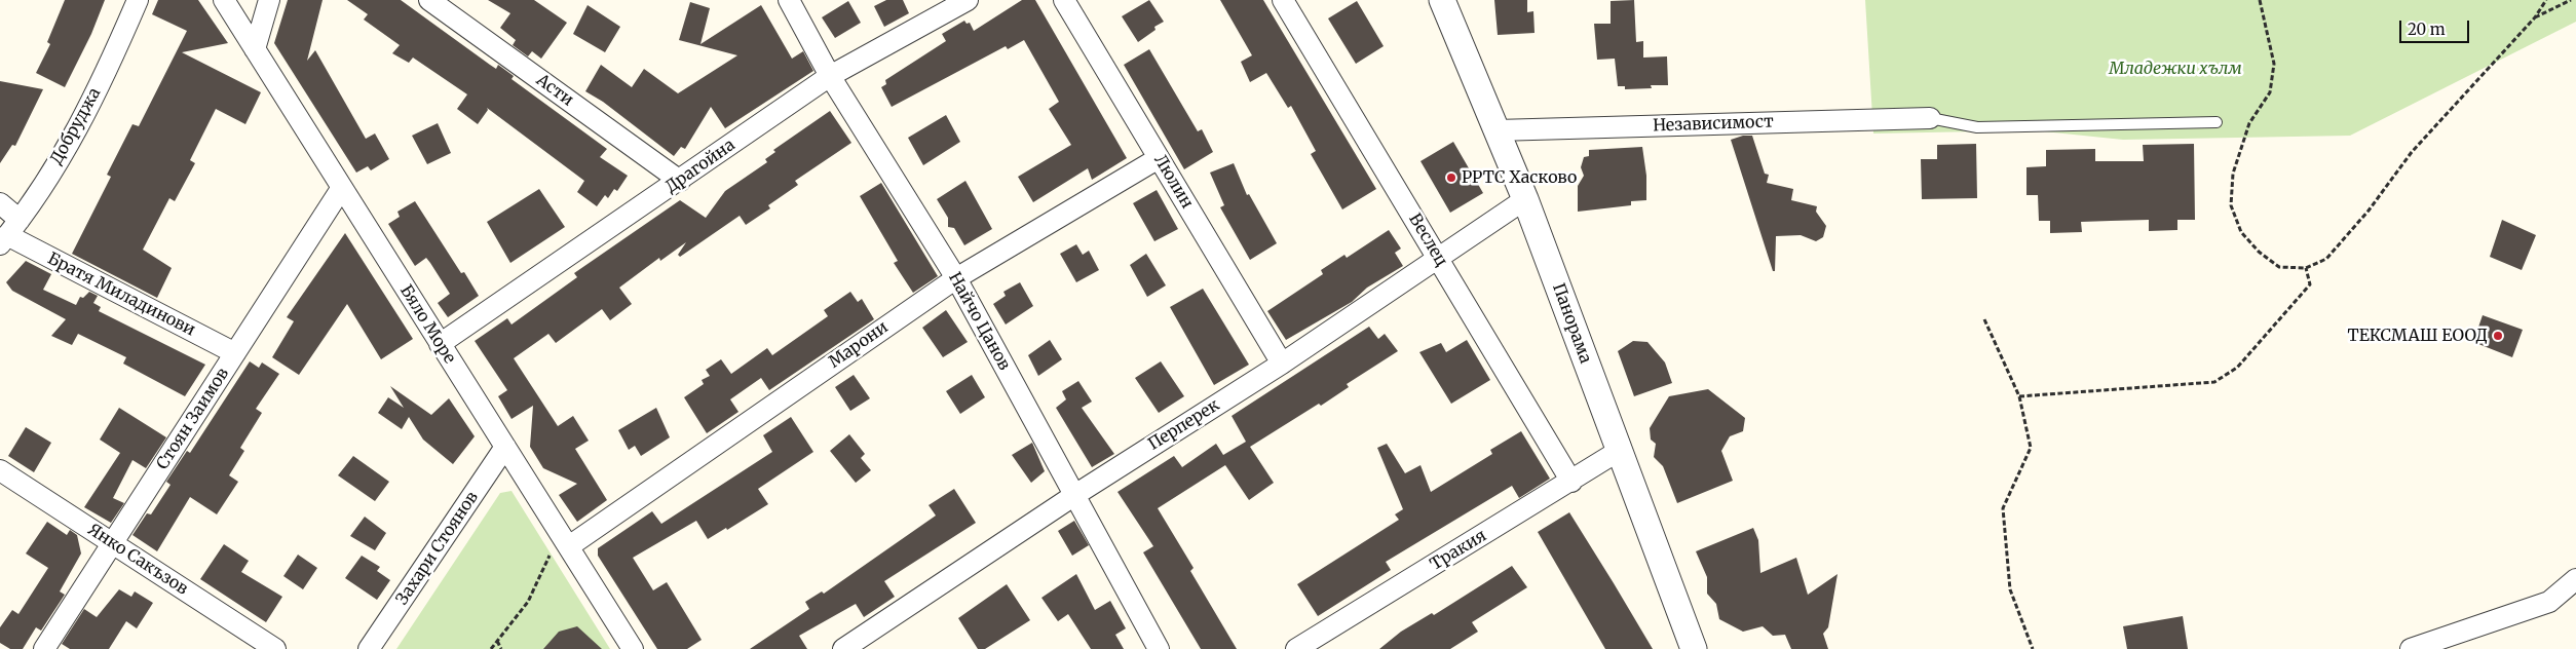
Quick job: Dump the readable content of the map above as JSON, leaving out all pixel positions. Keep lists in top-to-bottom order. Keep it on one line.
{"streets":{"street":["Асти","Независимост","Добруджа","Драгойна","Люлин","Веслец","Братя Миладинови","Найчо Цанов","Панорама","Бяло Море","Марони","Стоян Заимов","Перперек","Захари Стоянов","Тракия","Янко Сакъзов"]},"crossings":[["Асти","Драгойна"],["Независимост","Панорама"],["Добруджа","Братя Миладинови"],["Драгойна","Найчо Цанов"],["Драгойна","Бяло Море"],["Люлин","Марони"],["Люлин","Перперек"],["Веслец","Перперек"],["Веслец","Тракия"],["Братя Миладинови","Стоян Заимов"],["Найчо Цанов","Марони"],["Найчо Цанов","Перперек"],["Панорама","Перперек"],["Панорама","Тракия"],["Бяло Море","Марони"],["Бяло Море","Стоян Заимов"],["Бяло Море","Захари Стоянов"],["Стоян Заимов","Янко Сакъзов"]],"parks":["Младежки хълм"],"places":["РРТС Хасково","ТЕКСМАШ ЕООД"],"scale_bar":"20 m"}
